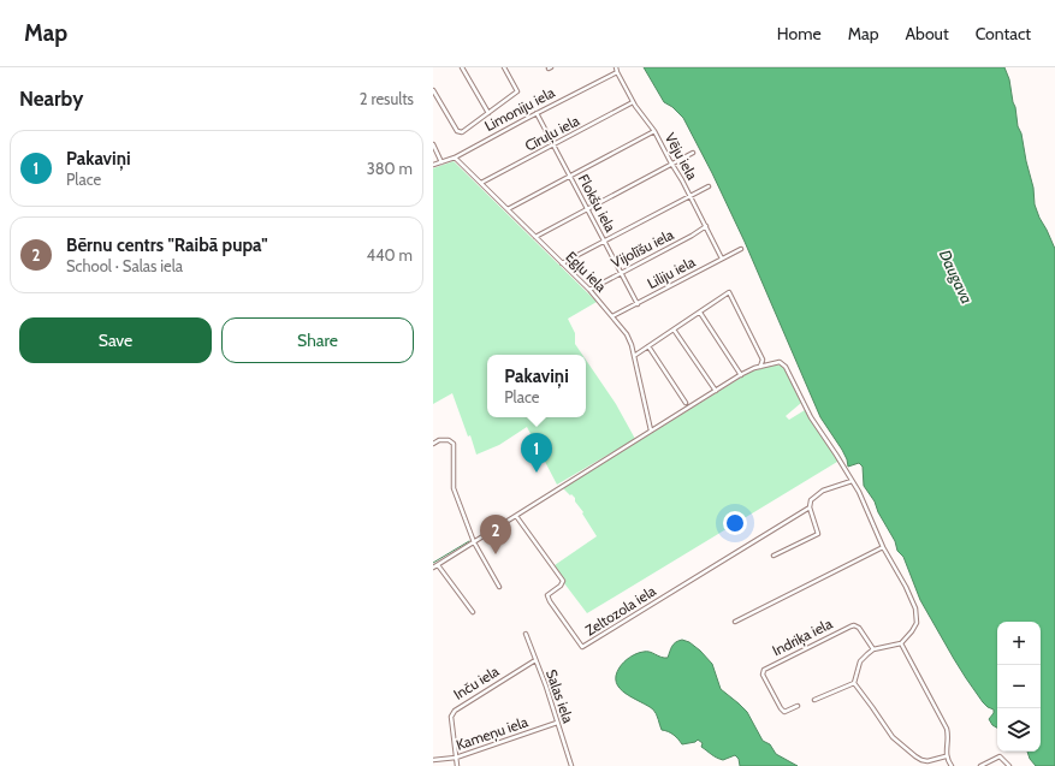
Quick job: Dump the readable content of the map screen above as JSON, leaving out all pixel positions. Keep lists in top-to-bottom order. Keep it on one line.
{"streets":{"street":["Limoniju iela","Cīruļu iela","Vēju iela","Flokšu iela","Vijolīšu iela","Egļu iela","Liliju iela","Zeltozola iela","Indriķa iela","Inču iela","Salas iela","Kameņu iela"]},"crossings":[["Limoniju iela","Vēju iela"],["Limoniju iela","Flokšu iela"],["Limoniju iela","Egļu iela"],["Cīruļu iela","Vēju iela"],["Cīruļu iela","Flokšu iela"],["Cīruļu iela","Egļu iela"],["Vēju iela","Vijolīšu iela"],["Vēju iela","Liliju iela"],["Flokšu iela","Vijolīšu iela"],["Flokšu iela","Liliju iela"],["Vijolīšu iela","Egļu iela"],["Egļu iela","Liliju iela"],["Inču iela","Salas iela"],["Inču iela","Kameņu iela"],["Salas iela","Kameņu iela"]],"water":["Daugava"],"page":{"header":"Map","nav":["Home","Map","About","Contact"],"heading":["Nearby","2 results"],"list":[{"mark":"1","name":"Pakaviņi","note":"Place","value":"380 m"},{"mark":"2","name":"Bērnu centrs \"Raibā pupa\"","note":"School · Salas iela","value":"440 m"}],"buttons":["Save","Share"],"popup":["Pakaviņi","Place"],"pins":["1","2"],"map_buttons":["+","−"]}}
